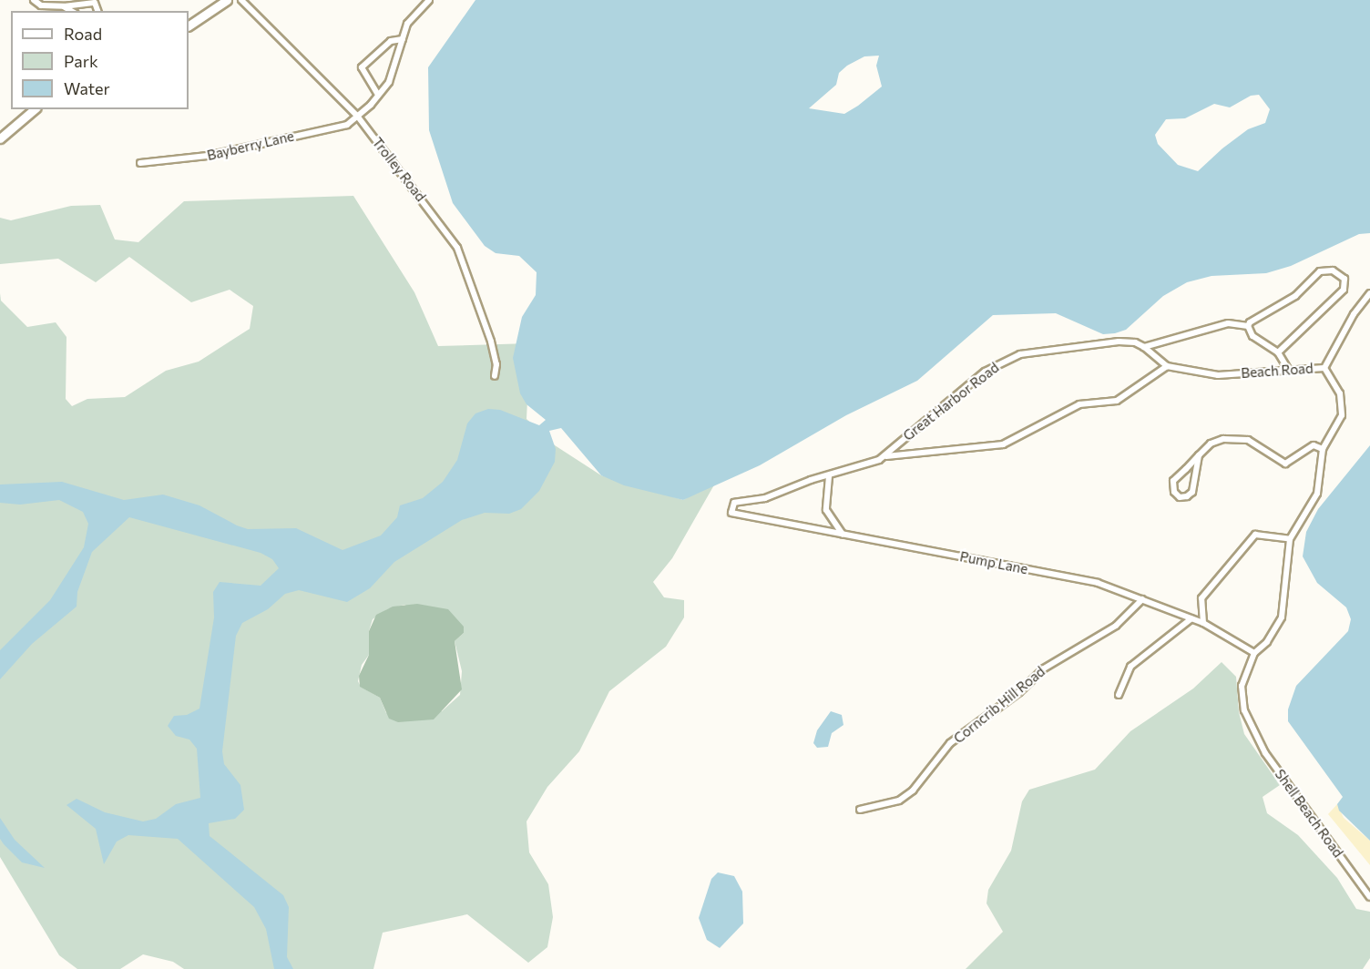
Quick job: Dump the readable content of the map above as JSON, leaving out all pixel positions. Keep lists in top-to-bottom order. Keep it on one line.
{"streets":{"street":["Bayberry Lane","Trolley Road","Beach Road","Great Harbor Road","Pump Lane","Corncrib Hill Road","Shell Beach Road"]},"crossings":[["Bayberry Lane","Trolley Road"],["Beach Road","Pump Lane"],["Beach Road","Shell Beach Road"],["Great Harbor Road","Pump Lane"],["Pump Lane","Corncrib Hill Road"]],"legend":["Road","Park","Water"]}
